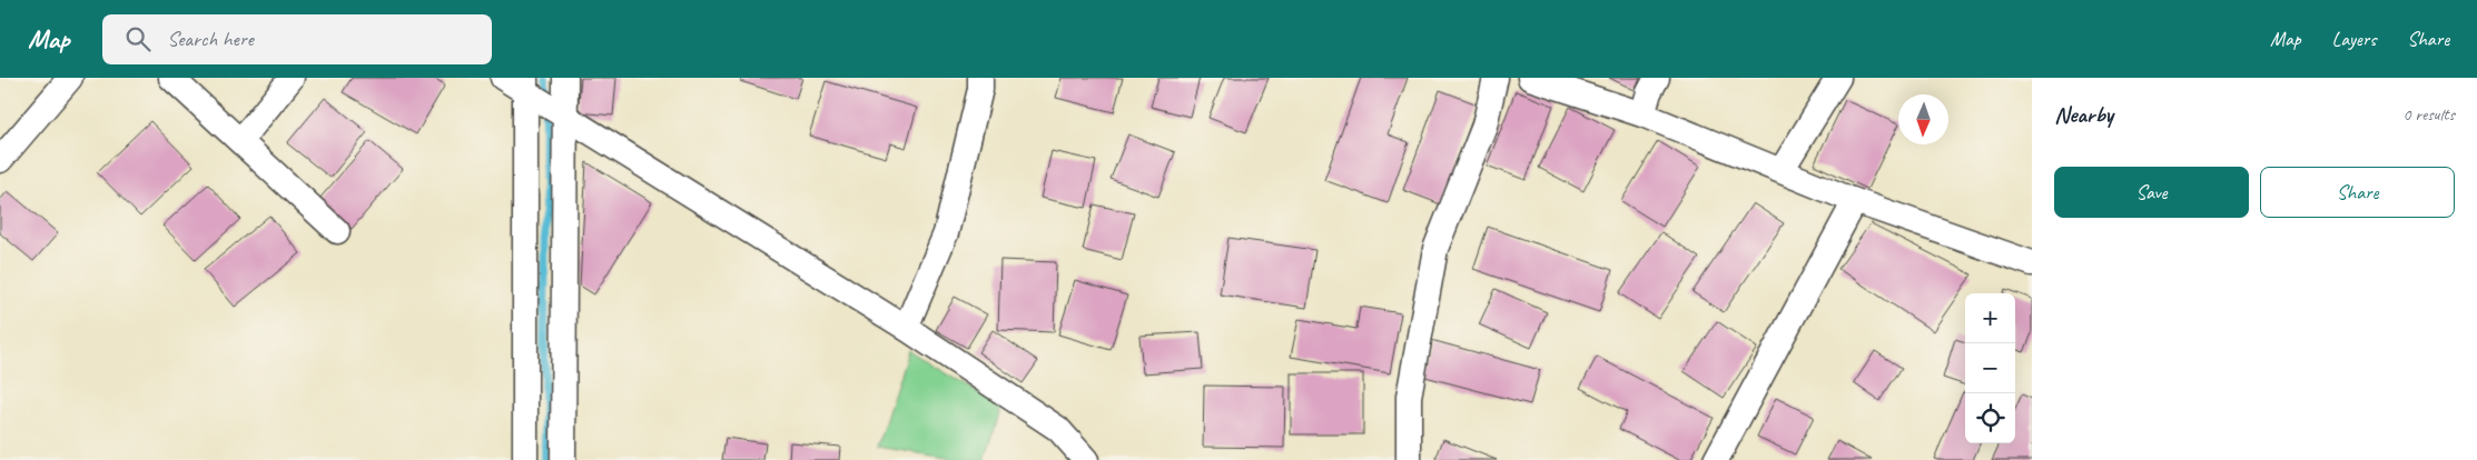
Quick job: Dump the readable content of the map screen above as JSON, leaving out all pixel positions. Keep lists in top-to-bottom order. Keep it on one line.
{"north":"bottom","page":{"header":"Map","search":"Search here","nav":["Map","Layers","Share"],"heading":["Nearby","0 results"],"buttons":["Save","Share"],"map_buttons":["+","−"]}}
